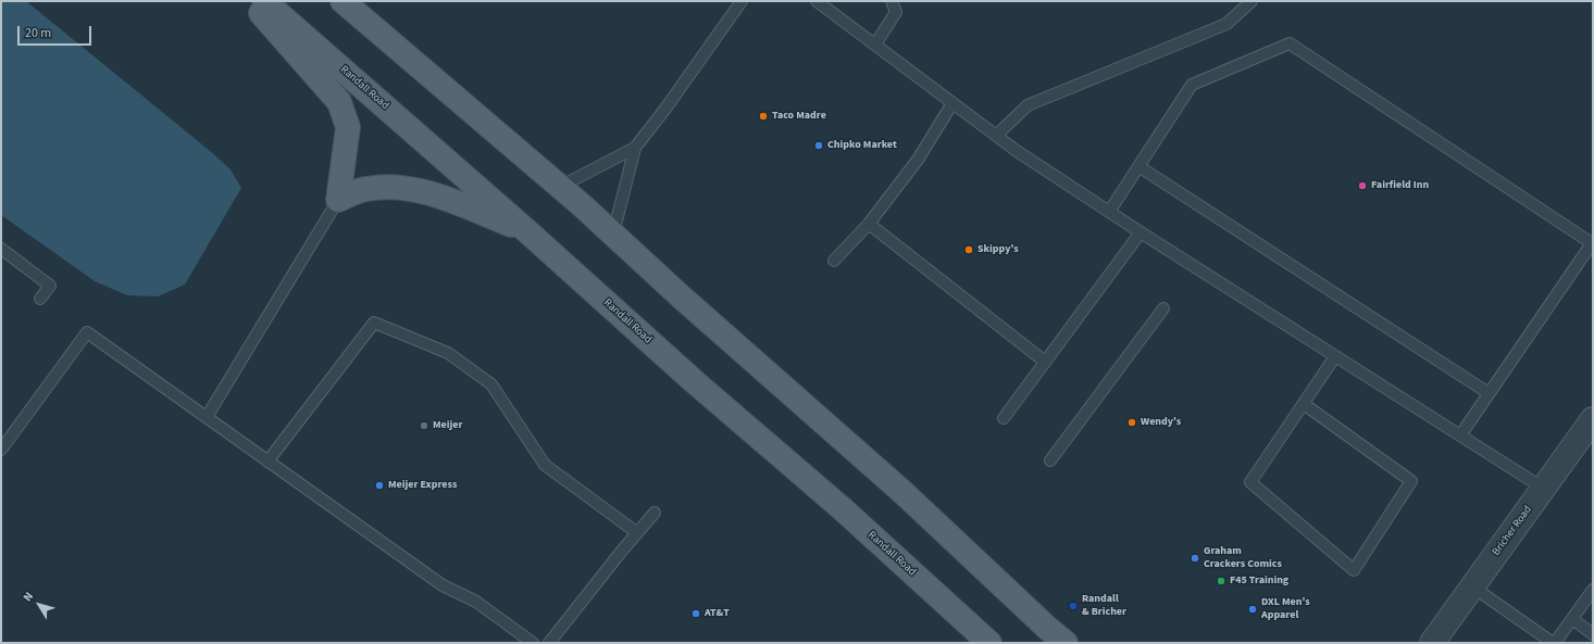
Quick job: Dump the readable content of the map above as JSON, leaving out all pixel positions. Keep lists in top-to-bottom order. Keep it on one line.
{"streets":{"main road":["Randall Road"],"street":["Bricher Road"]},"places":["Taco Madre","Chipko Market","Fairfield Inn","Skippy's","Wendy's","Meijer","Meijer Express","Graham Crackers Comics","F45 Training","Randall & Bricher","DXL Men's Apparel","AT&T"],"scale_bar":"20 m","north":"top left"}
